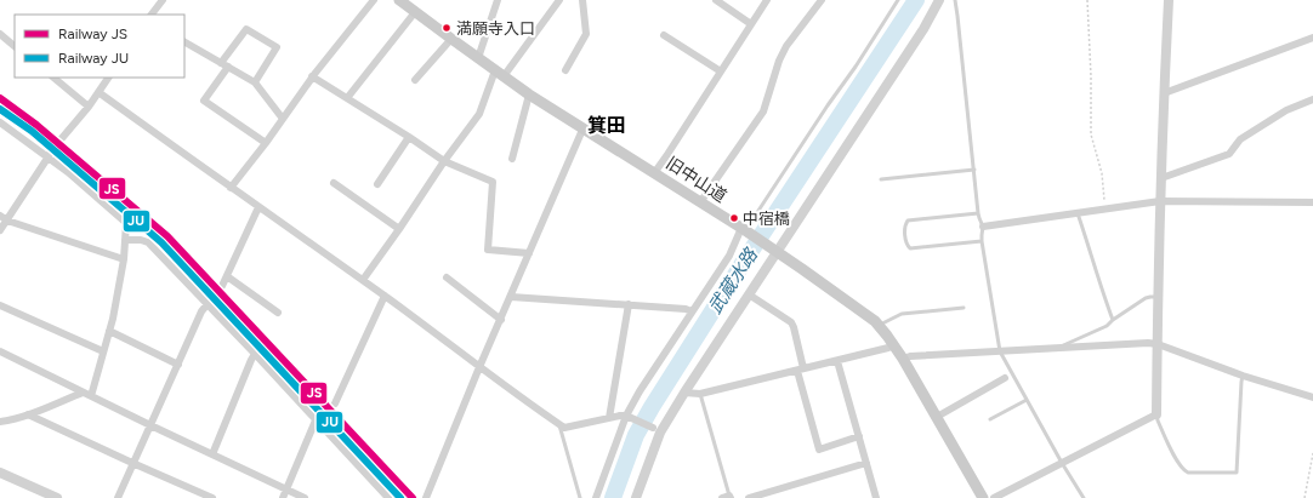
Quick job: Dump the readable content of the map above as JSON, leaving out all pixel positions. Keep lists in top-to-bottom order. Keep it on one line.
{"streets":{"main road":["旧中山道"]},"districts":["箕田"],"water":["武蔵水路"],"places":["満願寺入口","中宿橋"],"lines":["rail line JS","rail line JU"],"legend":["Railway JS","Railway JU"]}
